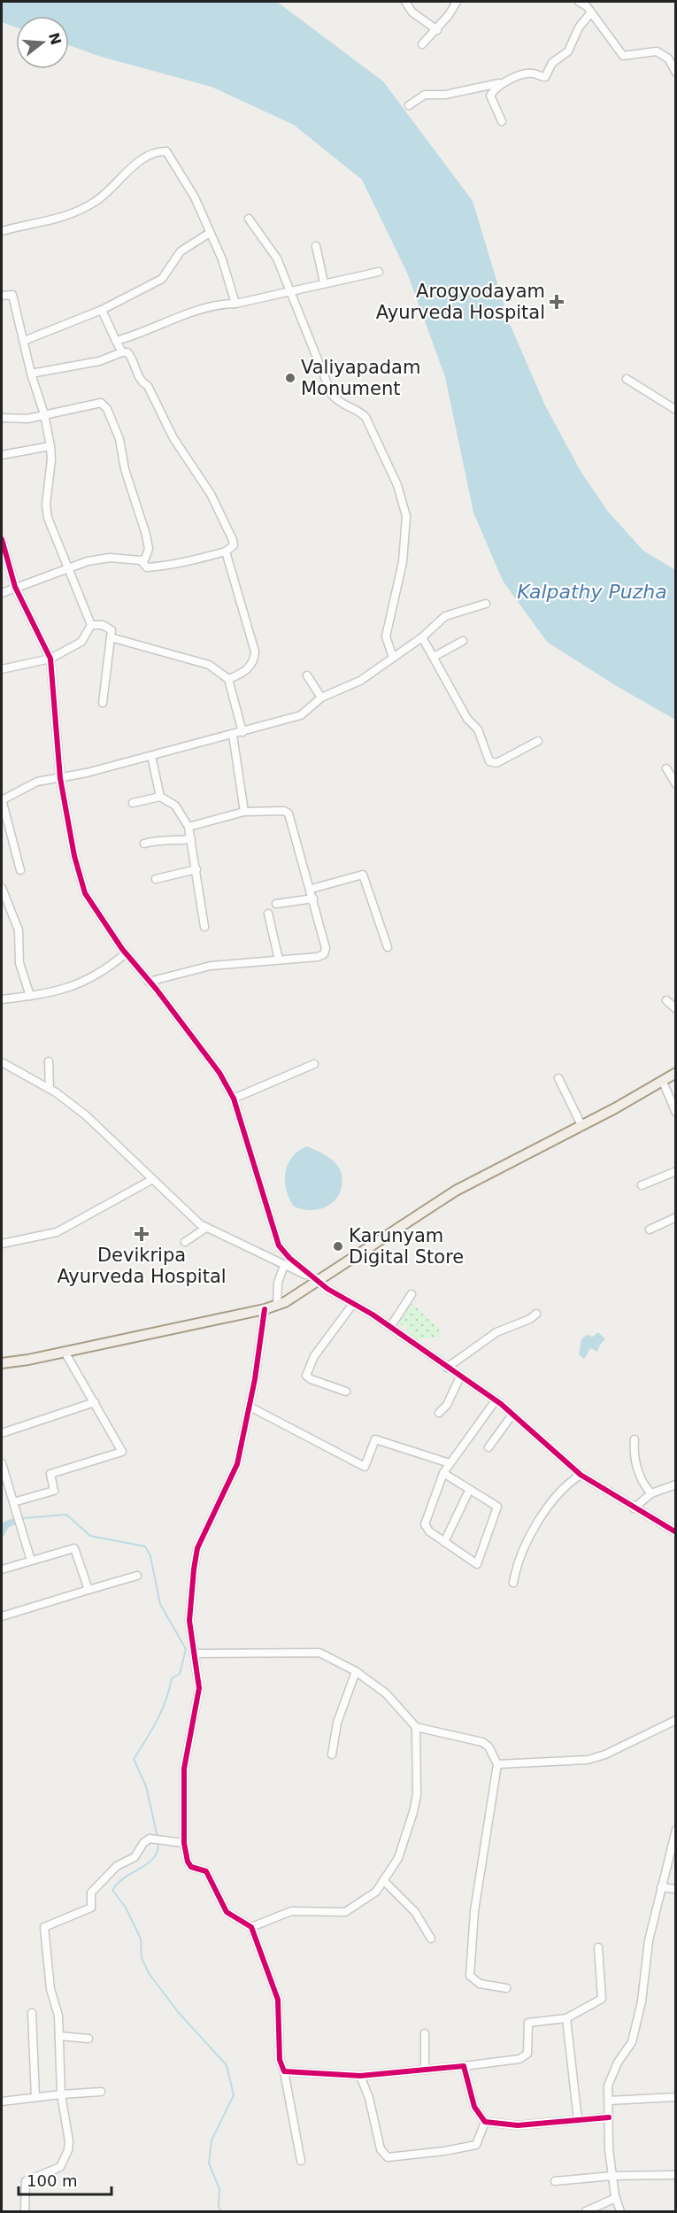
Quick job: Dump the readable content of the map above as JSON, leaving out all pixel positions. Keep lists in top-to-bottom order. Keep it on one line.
{"water":["Kalpathy Puzha"],"places":{"health":["Arogyodayam Ayurveda Hospital","Devikripa Ayurveda Hospital"],"other":["Valiyapadam Monument","Karunyam Digital Store"]},"scale_bar":"100 m","north":"right"}
